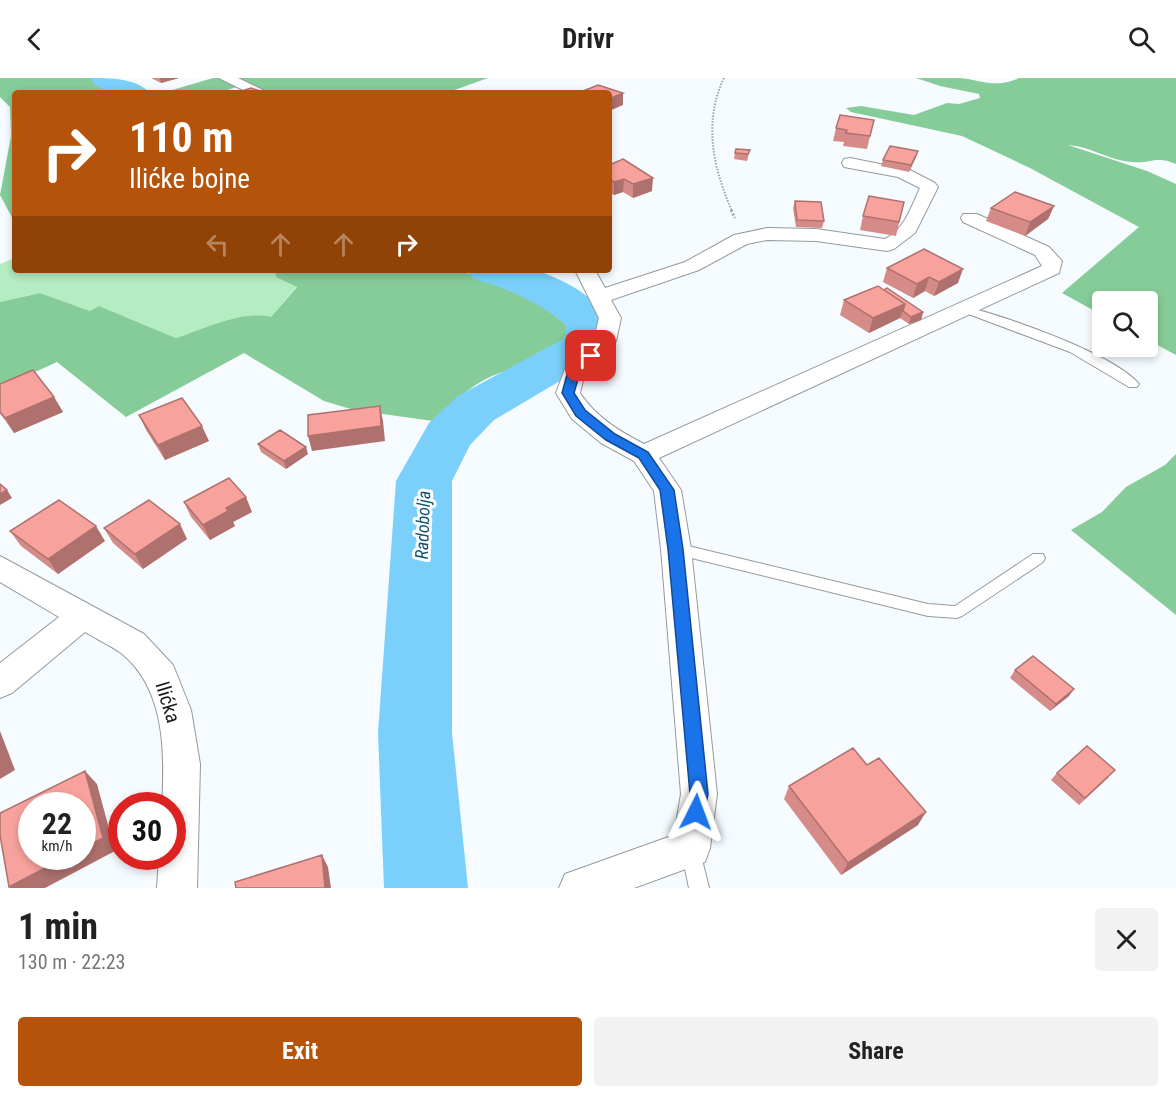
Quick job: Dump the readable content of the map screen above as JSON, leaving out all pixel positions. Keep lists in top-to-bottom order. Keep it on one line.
{"streets":{"street":["Ilićka"]},"water":["Radobolja"],"page":{"header":"Drivr","turn":["110 m","Ilićke bojne"],"speed":"22 km/h","limit":"30","heading":["1 min","130 m · 22:23"],"buttons":["Exit","Share"]}}
